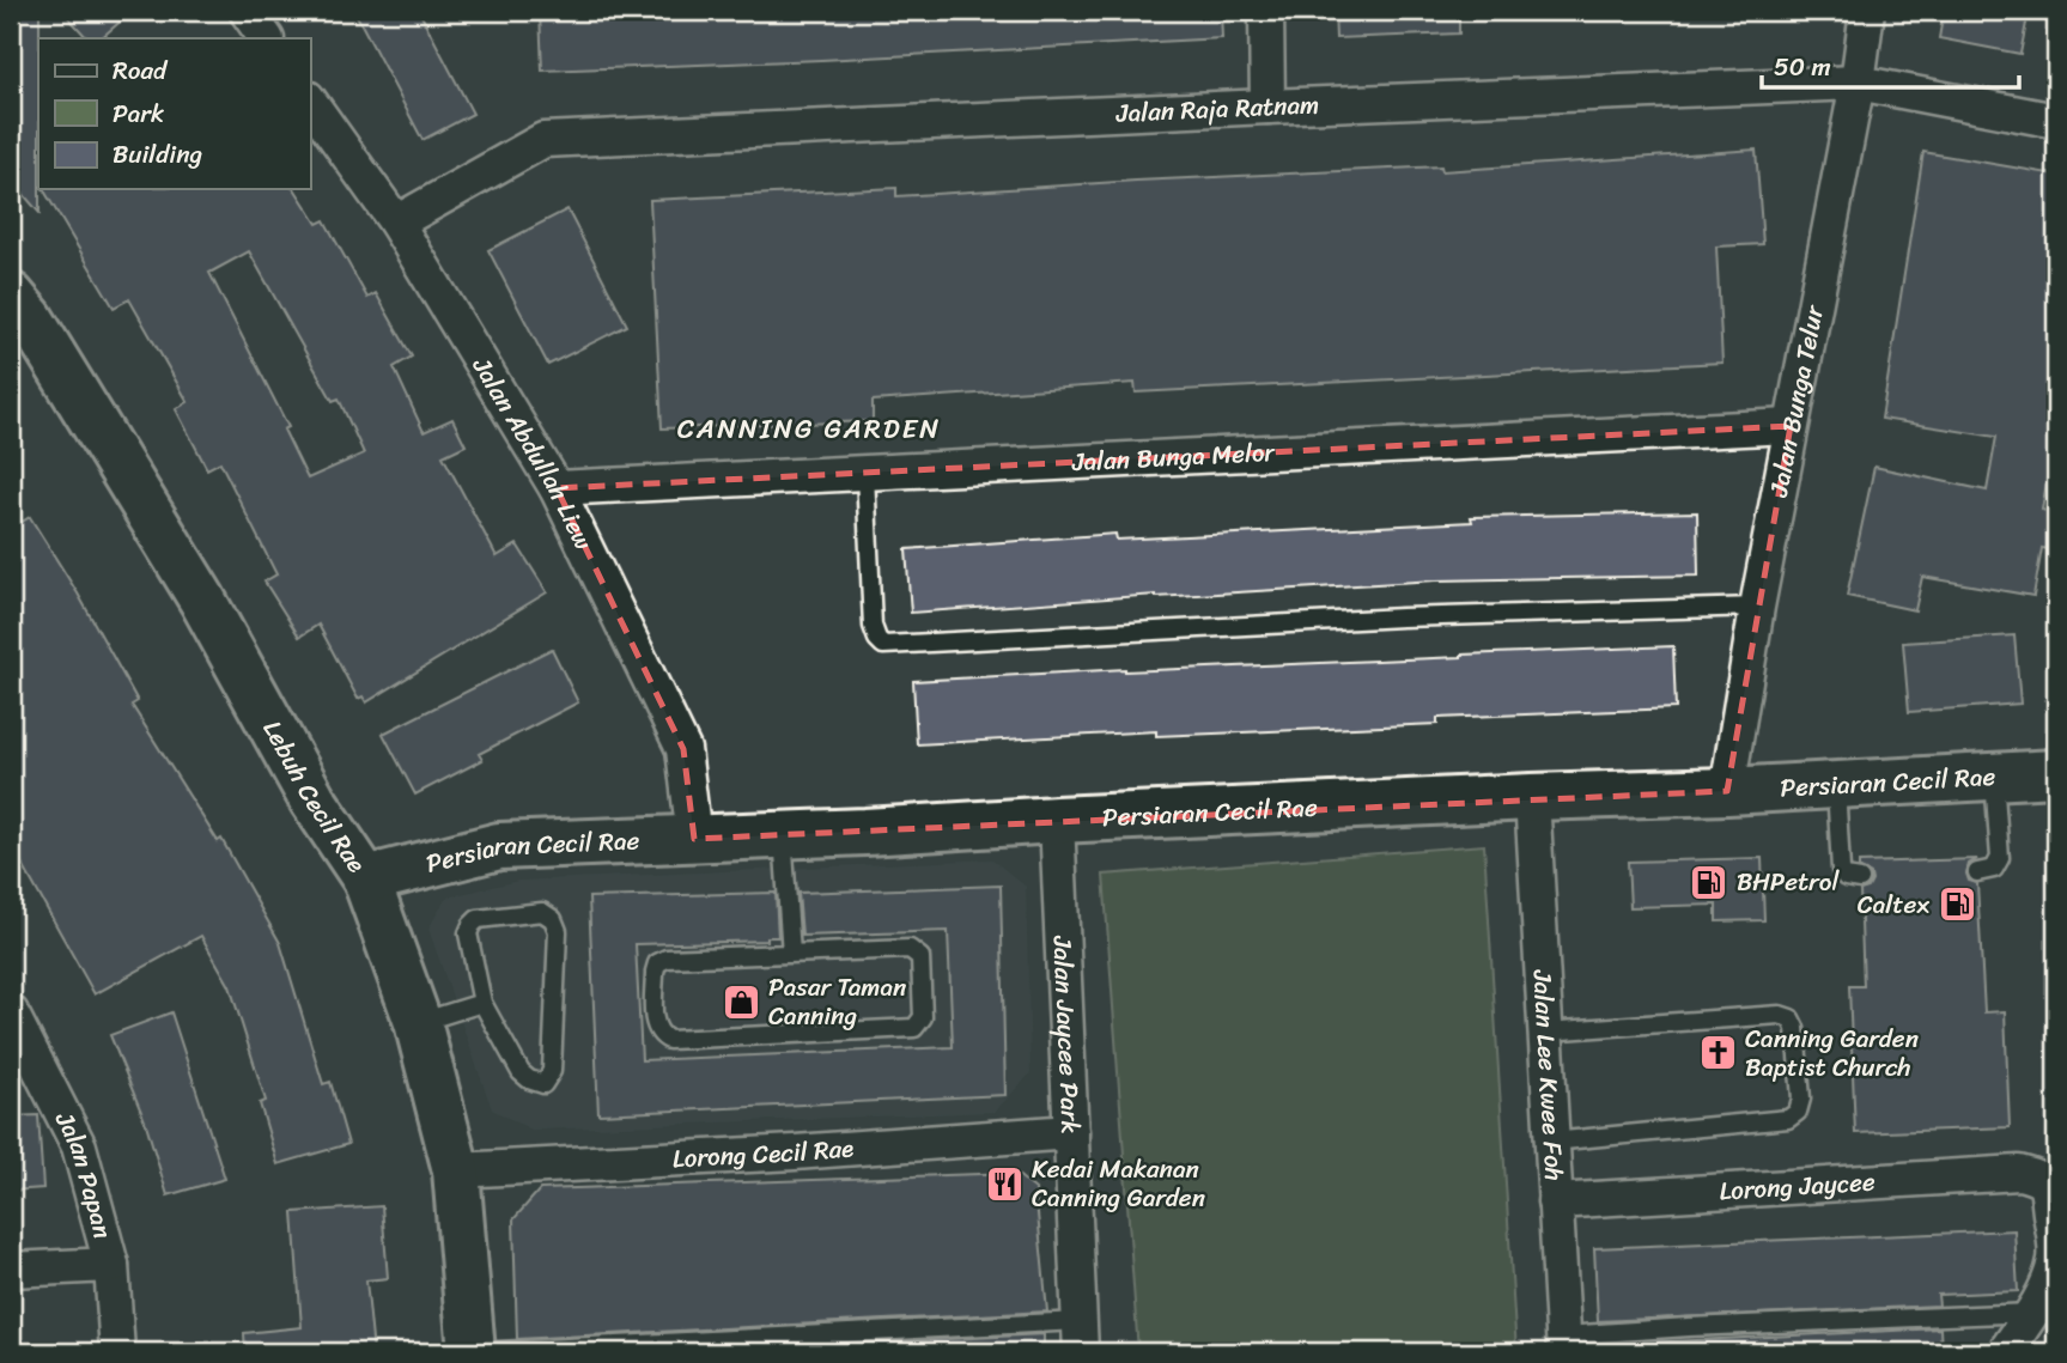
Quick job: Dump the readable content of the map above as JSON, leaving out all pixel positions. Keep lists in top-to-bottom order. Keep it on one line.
{"streets":{"street":["Jalan Raja Ratnam","Jalan Bunga Telur","Jalan Abdullah Liew","Jalan Bunga Melor","Persiaran Cecil Rae","Lebuh Cecil Rae","Jalan Jaycee Park","Jalan Lee Kwee Foh","Lorong Cecil Rae","Jalan Papan","Lorong Jaycee"]},"crossings":[["Jalan Raja Ratnam","Jalan Bunga Telur"],["Jalan Raja Ratnam","Jalan Abdullah Liew"],["Jalan Bunga Telur","Jalan Bunga Melor"],["Jalan Bunga Telur","Persiaran Cecil Rae"],["Jalan Abdullah Liew","Jalan Bunga Melor"],["Jalan Abdullah Liew","Persiaran Cecil Rae"],["Persiaran Cecil Rae","Lebuh Cecil Rae"],["Persiaran Cecil Rae","Jalan Jaycee Park"],["Persiaran Cecil Rae","Jalan Lee Kwee Foh"],["Lebuh Cecil Rae","Lorong Cecil Rae"],["Jalan Jaycee Park","Lorong Cecil Rae"],["Jalan Lee Kwee Foh","Lorong Jaycee"]],"districts":["CANNING GARDEN"],"places":{"fuel station":["BHPetrol","Caltex"],"shop":["Pasar Taman Canning"],"church":["Canning Garden Baptist Church"],"restaurant":["Kedai Makanan Canning Garden"]},"legend":["Road","Park","Building"],"scale_bar":"50 m"}
